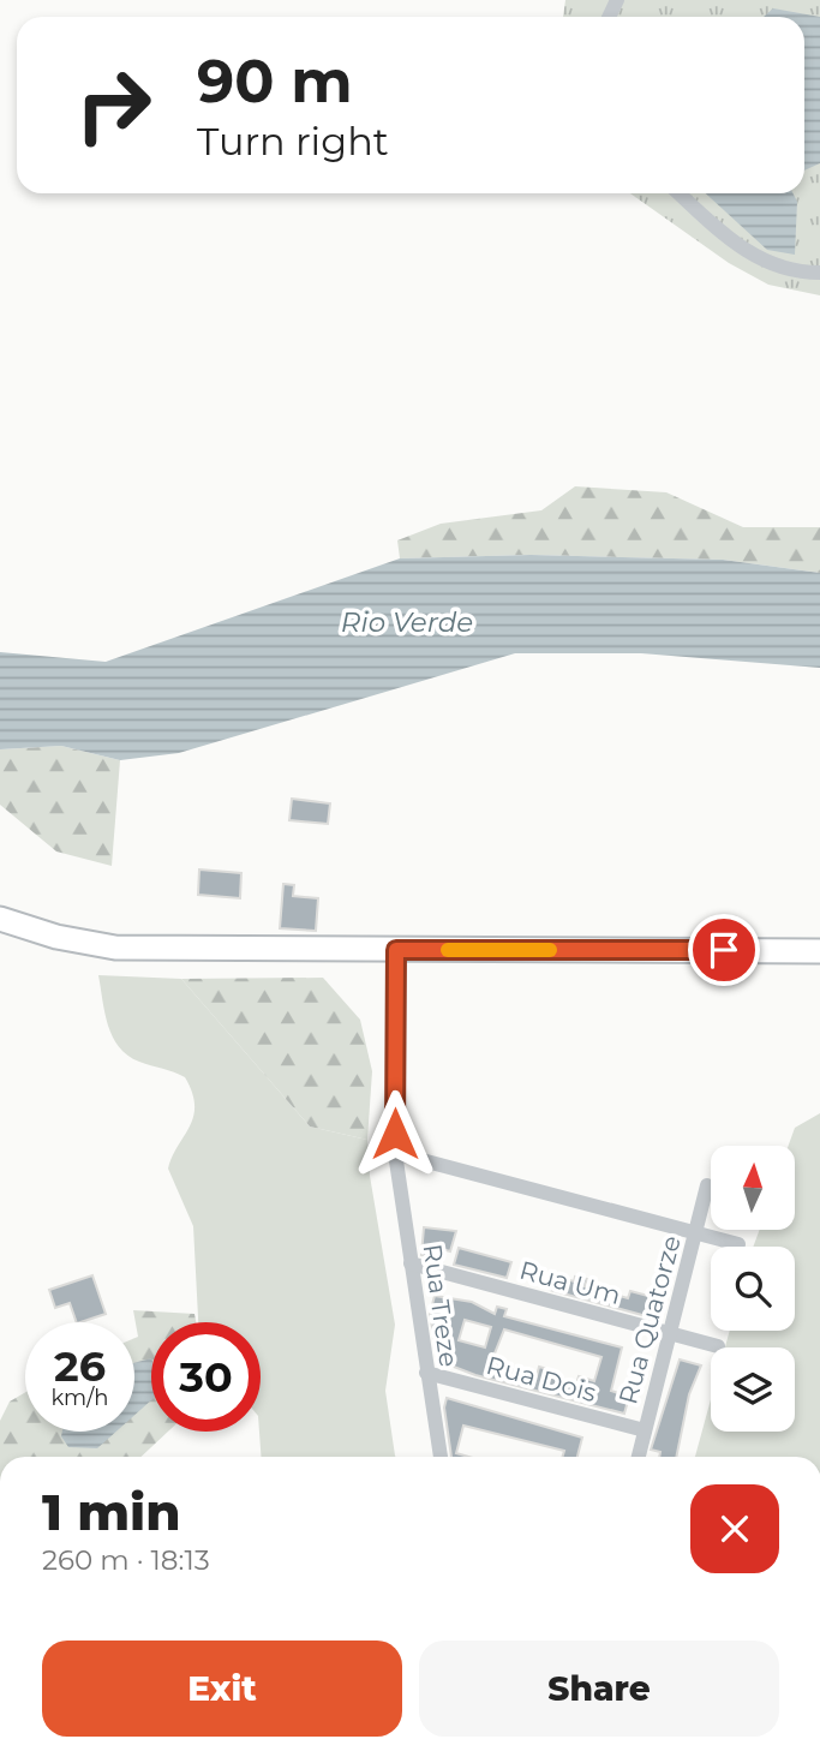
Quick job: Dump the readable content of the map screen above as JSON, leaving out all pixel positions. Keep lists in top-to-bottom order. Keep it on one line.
{"streets":{"street":["Rua Um","Rua Treze","Rua Quatorze","Rua Dois"]},"crossings":[["Rua Um","Rua Treze"],["Rua Um","Rua Quatorze"],["Rua Treze","Rua Dois"],["Rua Quatorze","Rua Dois"]],"water":["Rio Verde"],"north":"top","page":{"turn":["90 m","Turn right"],"speed":"26 km/h","limit":"30","heading":["1 min","260 m · 18:13"],"buttons":["Exit","Share"]}}
